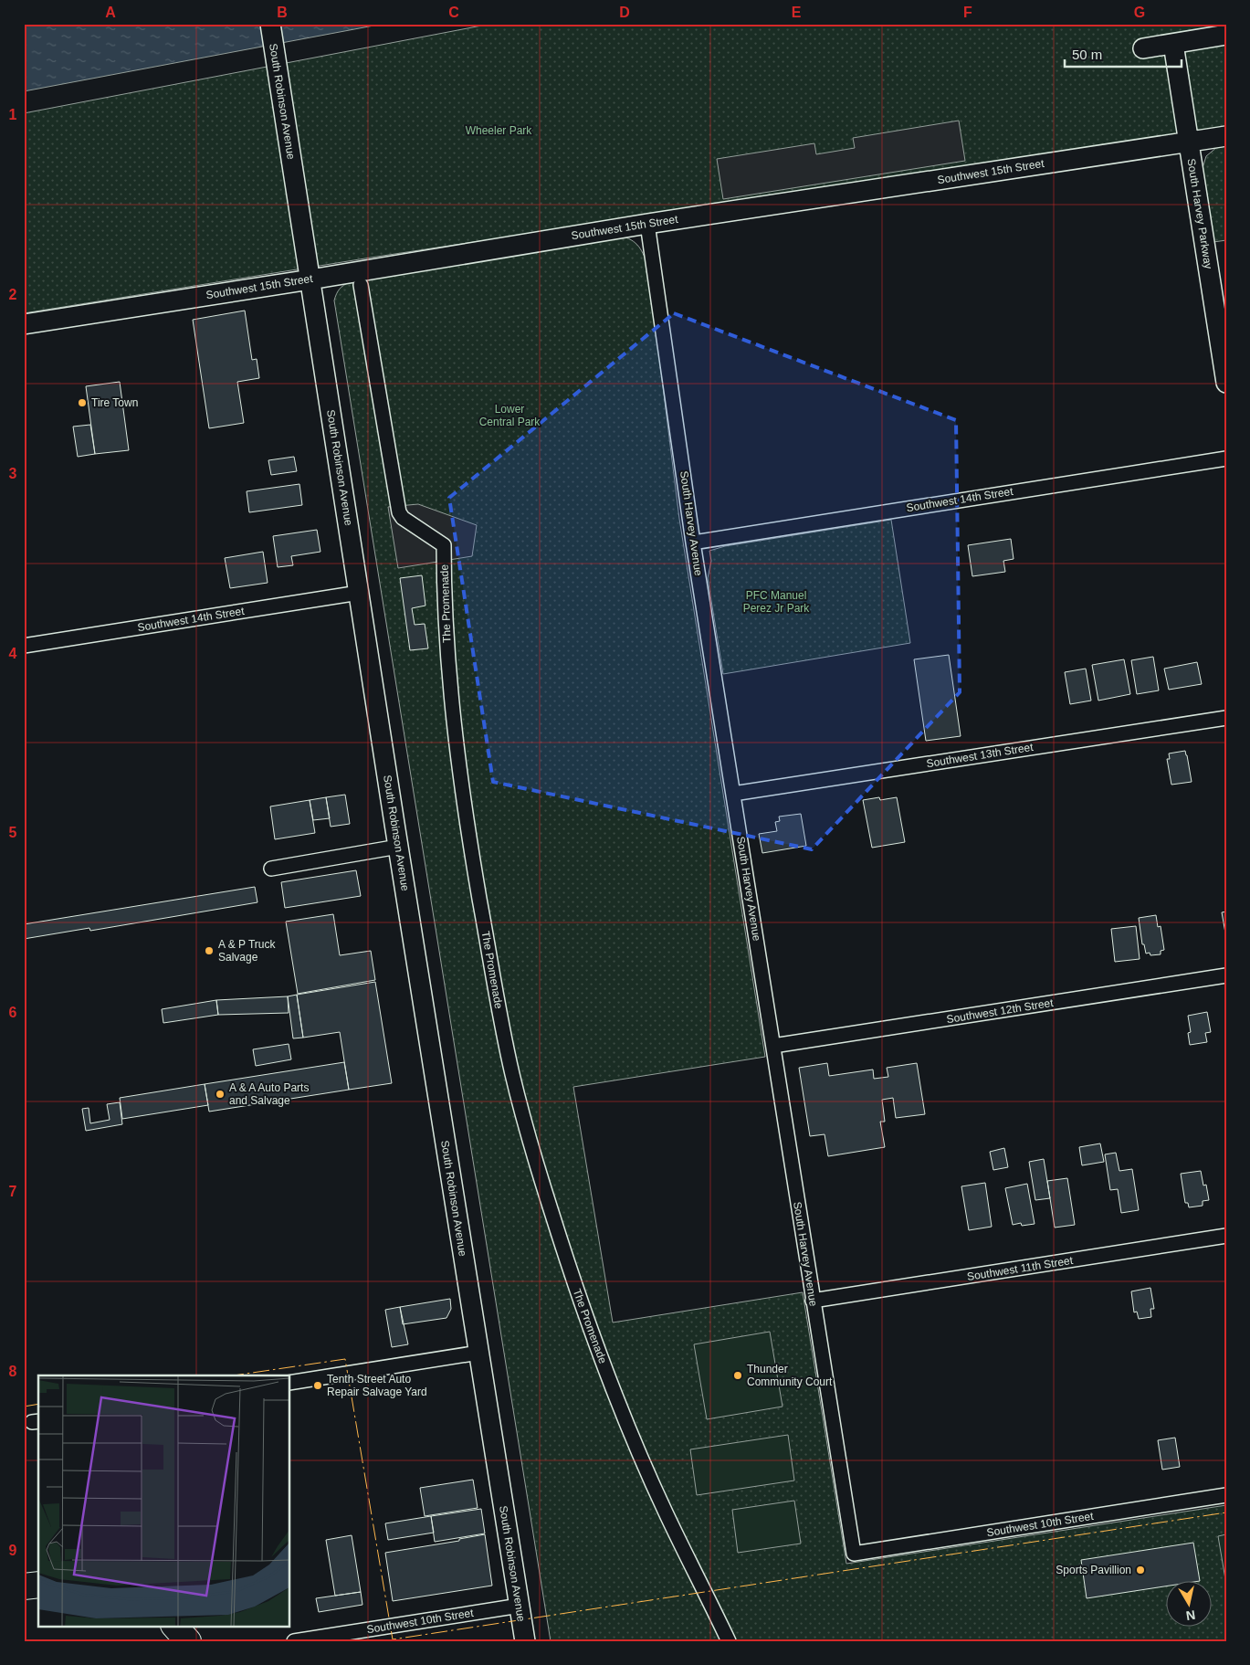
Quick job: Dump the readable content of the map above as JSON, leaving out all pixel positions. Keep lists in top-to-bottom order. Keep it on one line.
{"streets":{"street":["South Robinson Avenue","Southwest 15th Street","South Harvey Parkway","Southwest 14th Street","South Harvey Avenue","The Promenade","Southwest 13th Street","Southwest 12th Street","Southwest 11th Street","Southwest 10th Street"]},"crossings":[["South Robinson Avenue","Southwest 15th Street"],["South Robinson Avenue","Southwest 14th Street"],["South Robinson Avenue","Southwest 10th Street"],["Southwest 15th Street","South Harvey Parkway"],["Southwest 15th Street","South Harvey Avenue"],["Southwest 14th Street","South Harvey Avenue"],["South Harvey Avenue","Southwest 13th Street"],["South Harvey Avenue","Southwest 12th Street"],["South Harvey Avenue","Southwest 11th Street"],["South Harvey Avenue","Southwest 10th Street"]],"parks":["Wheeler Park","Lower Central Park","PFC Manuel Perez Jr Park"],"places":["Tire Town","A & P Truck Salvage","A & A Auto Parts and Salvage","Thunder Community Court","Tenth Street Auto Repair Salvage Yard","Sports Pavillion"],"scale_bar":"50 m","north":"bottom","grid":{"columns":["A","B","C","D","E","F","G"],"rows":["1","2","3","4","5","6","7","8","9"]}}
